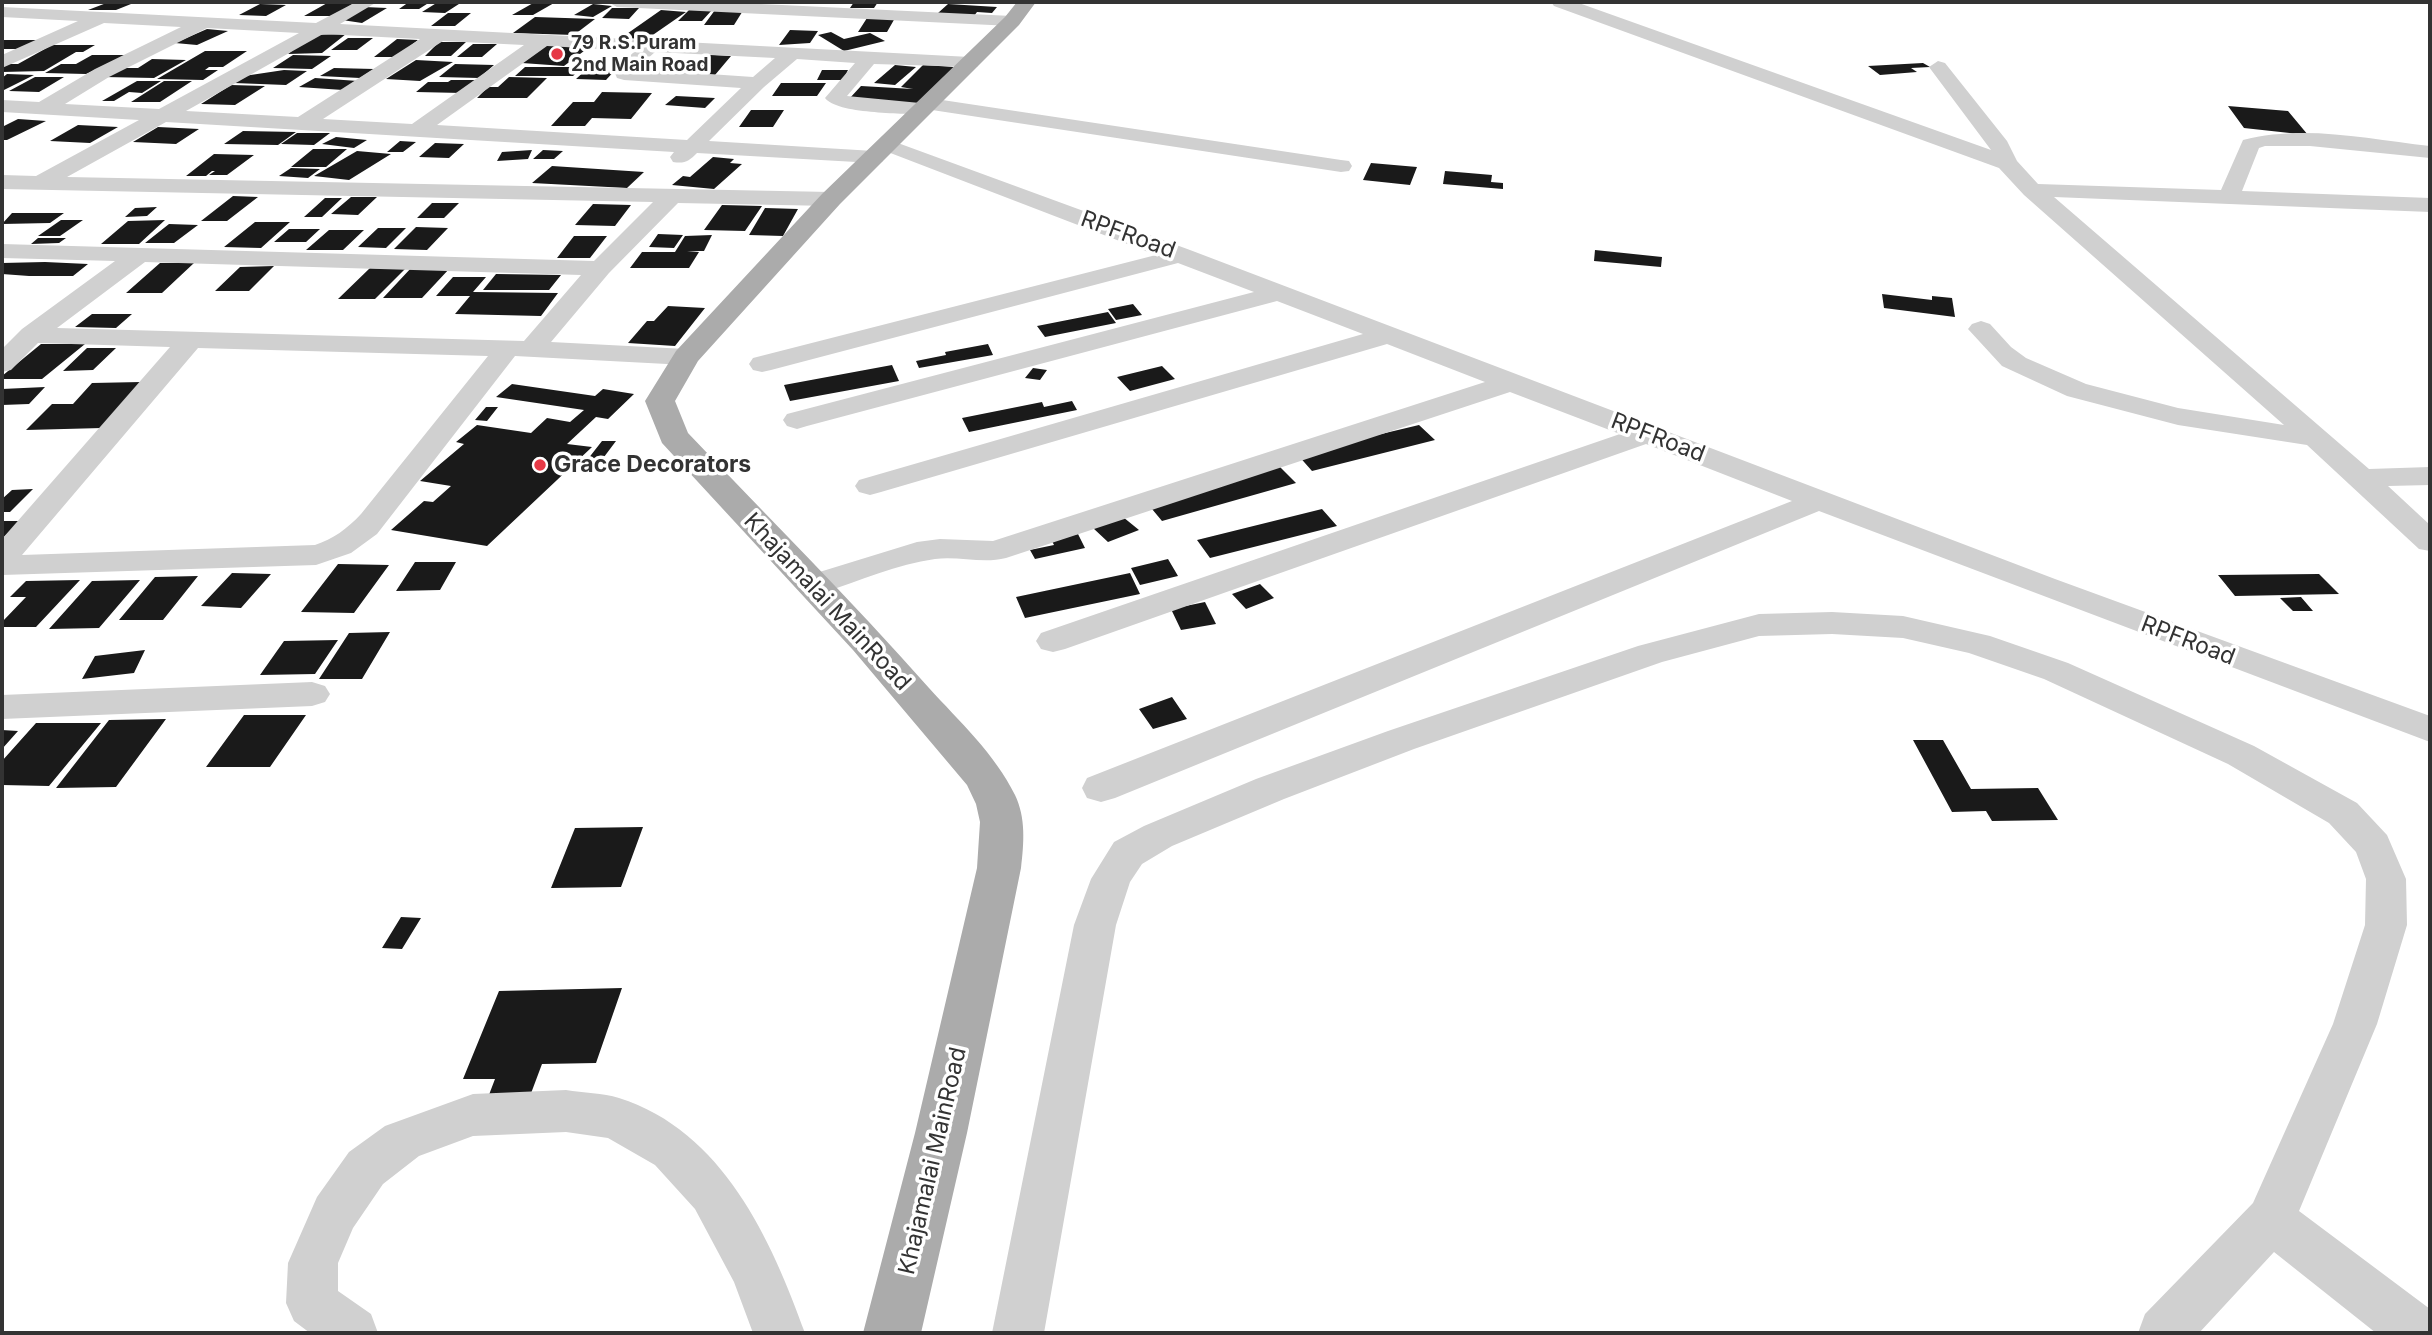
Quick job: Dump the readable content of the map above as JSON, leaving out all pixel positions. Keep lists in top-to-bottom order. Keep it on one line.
{"streets":{"main road":["Khajamalai MainRoad"],"street":["RPFRoad"]},"crossings":[["RPFRoad","Khajamalai MainRoad"]],"places":["79 R.S.Puram 2nd Main Road","Grace Decorators"]}
